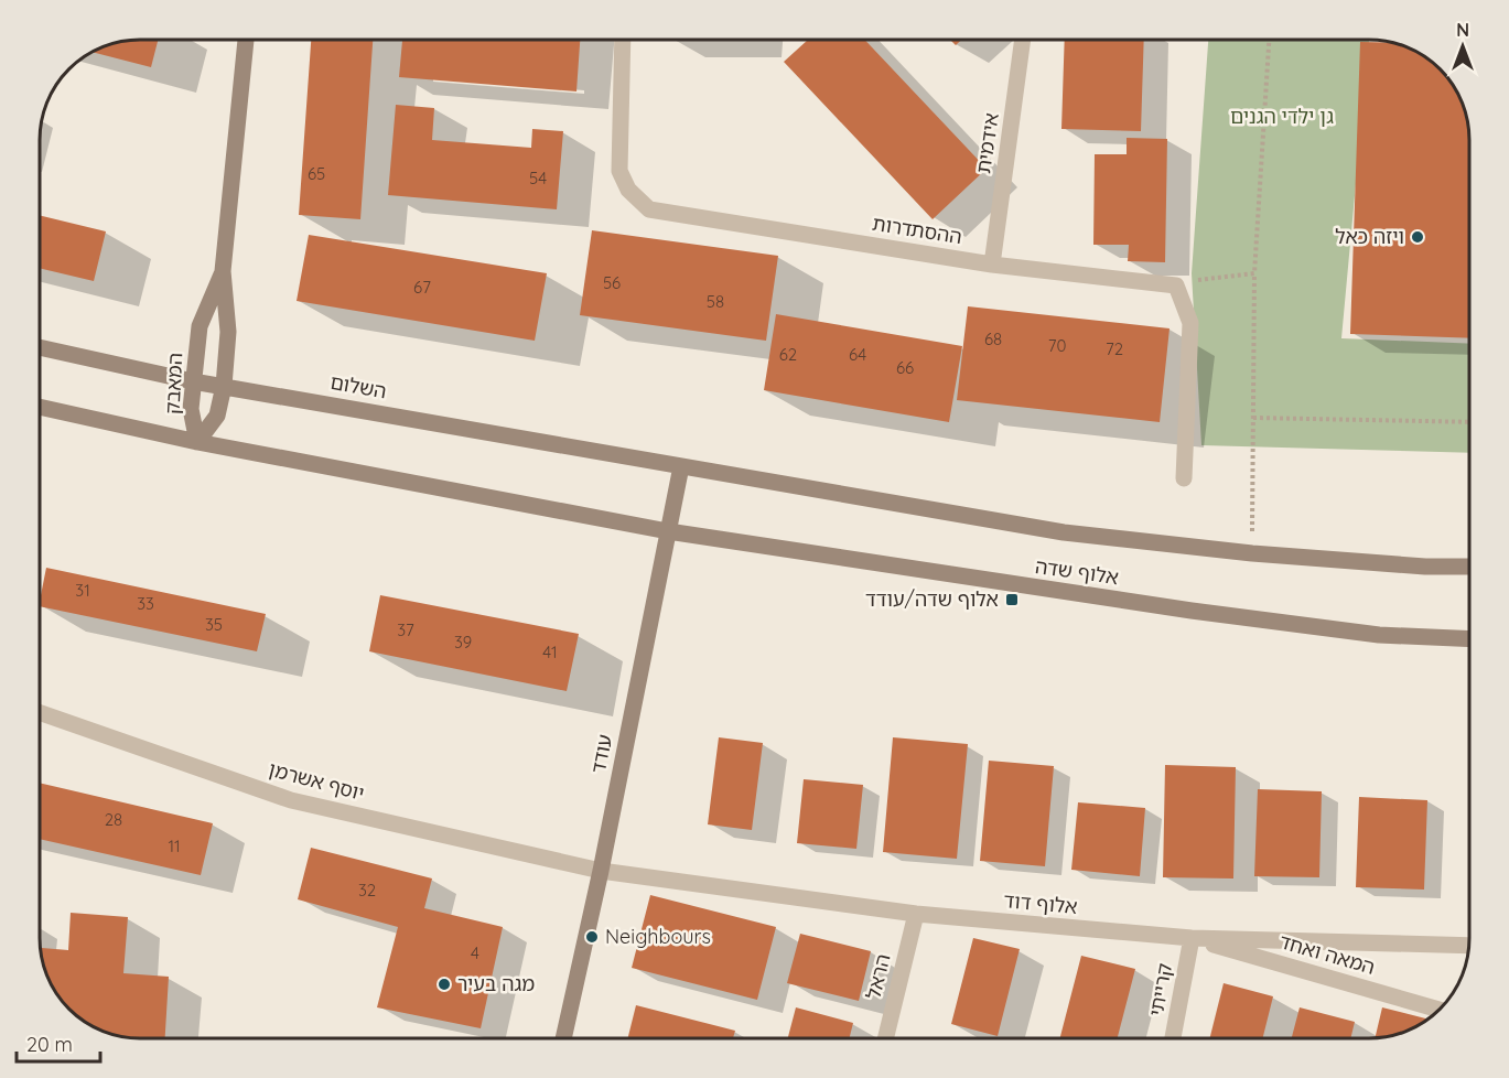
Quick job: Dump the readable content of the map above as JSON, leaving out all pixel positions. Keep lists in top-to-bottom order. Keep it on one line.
{"streets":{"main road":["המאבק","השלום","אלוף שדה","עודד"],"street":["אידמית","ההסתדרות","יוסף אשרמן","אלוף דוד","המאה ואחד","הראל","קרייתי"]},"crossings":[["אידמית","ההסתדרות"],["המאבק","השלום"],["השלום","אלוף שדה"],["השלום","עודד"],["אלוף שדה","עודד"],["עודד","יוסף אשרמן"],["עודד","אלוף דוד"],["יוסף אשרמן","אלוף דוד"],["אלוף דוד","המאה ואחד"],["אלוף דוד","הראל"],["אלוף דוד","קרייתי"],["המאה ואחד","קרייתי"]],"parks":["גן ילדי הגנים"],"places":{"other":["ויזה כאל","Neighbours","מגה בעיר"],"transit":["אלוף שדה/עודד"]},"house_numbers":["65","54","56","67","58","68","70","72","62","64","66","31","33","35","37","39","41","28","11","32","4"],"scale_bar":"20 m","north":"top"}
